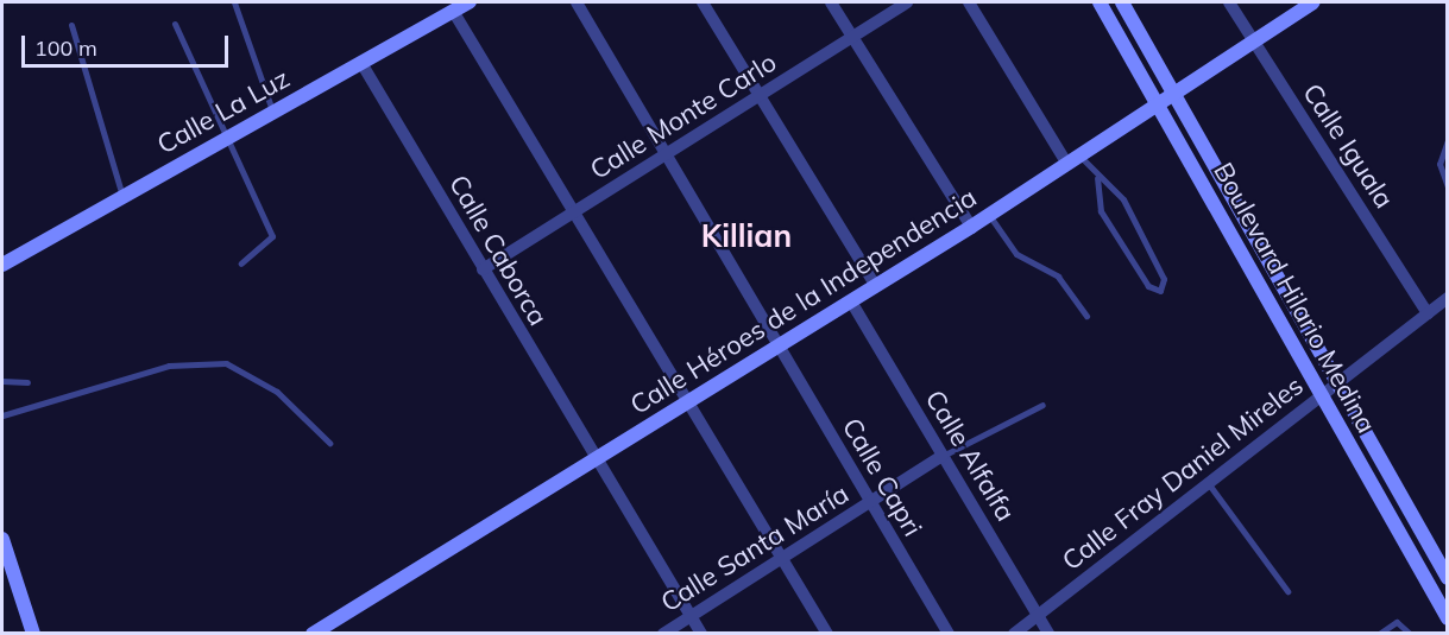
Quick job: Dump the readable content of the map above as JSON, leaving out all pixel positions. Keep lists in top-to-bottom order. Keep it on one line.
{"streets":{"street":["Calle La Luz","Calle Monte Carlo","Calle Iguala","Calle Caborca","Boulevard Hilario Medina","Calle Héroes de la Independencia","Calle Alfalfa","Calle Fray Daniel Mireles","Calle Capri","Calle Santa María"]},"crossings":[["Calle La Luz","Calle Caborca"],["Calle Monte Carlo","Calle Caborca"],["Calle Monte Carlo","Calle Capri"],["Calle Iguala","Calle Héroes de la Independencia"],["Calle Iguala","Calle Fray Daniel Mireles"],["Calle Caborca","Calle Héroes de la Independencia"],["Calle Caborca","Calle Santa María"],["Boulevard Hilario Medina","Calle Héroes de la Independencia"],["Boulevard Hilario Medina","Calle Fray Daniel Mireles"],["Calle Héroes de la Independencia","Calle Alfalfa"],["Calle Héroes de la Independencia","Calle Capri"],["Calle Alfalfa","Calle Fray Daniel Mireles"],["Calle Alfalfa","Calle Santa María"],["Calle Capri","Calle Santa María"]],"districts":["Killian"],"scale_bar":"100 m"}
